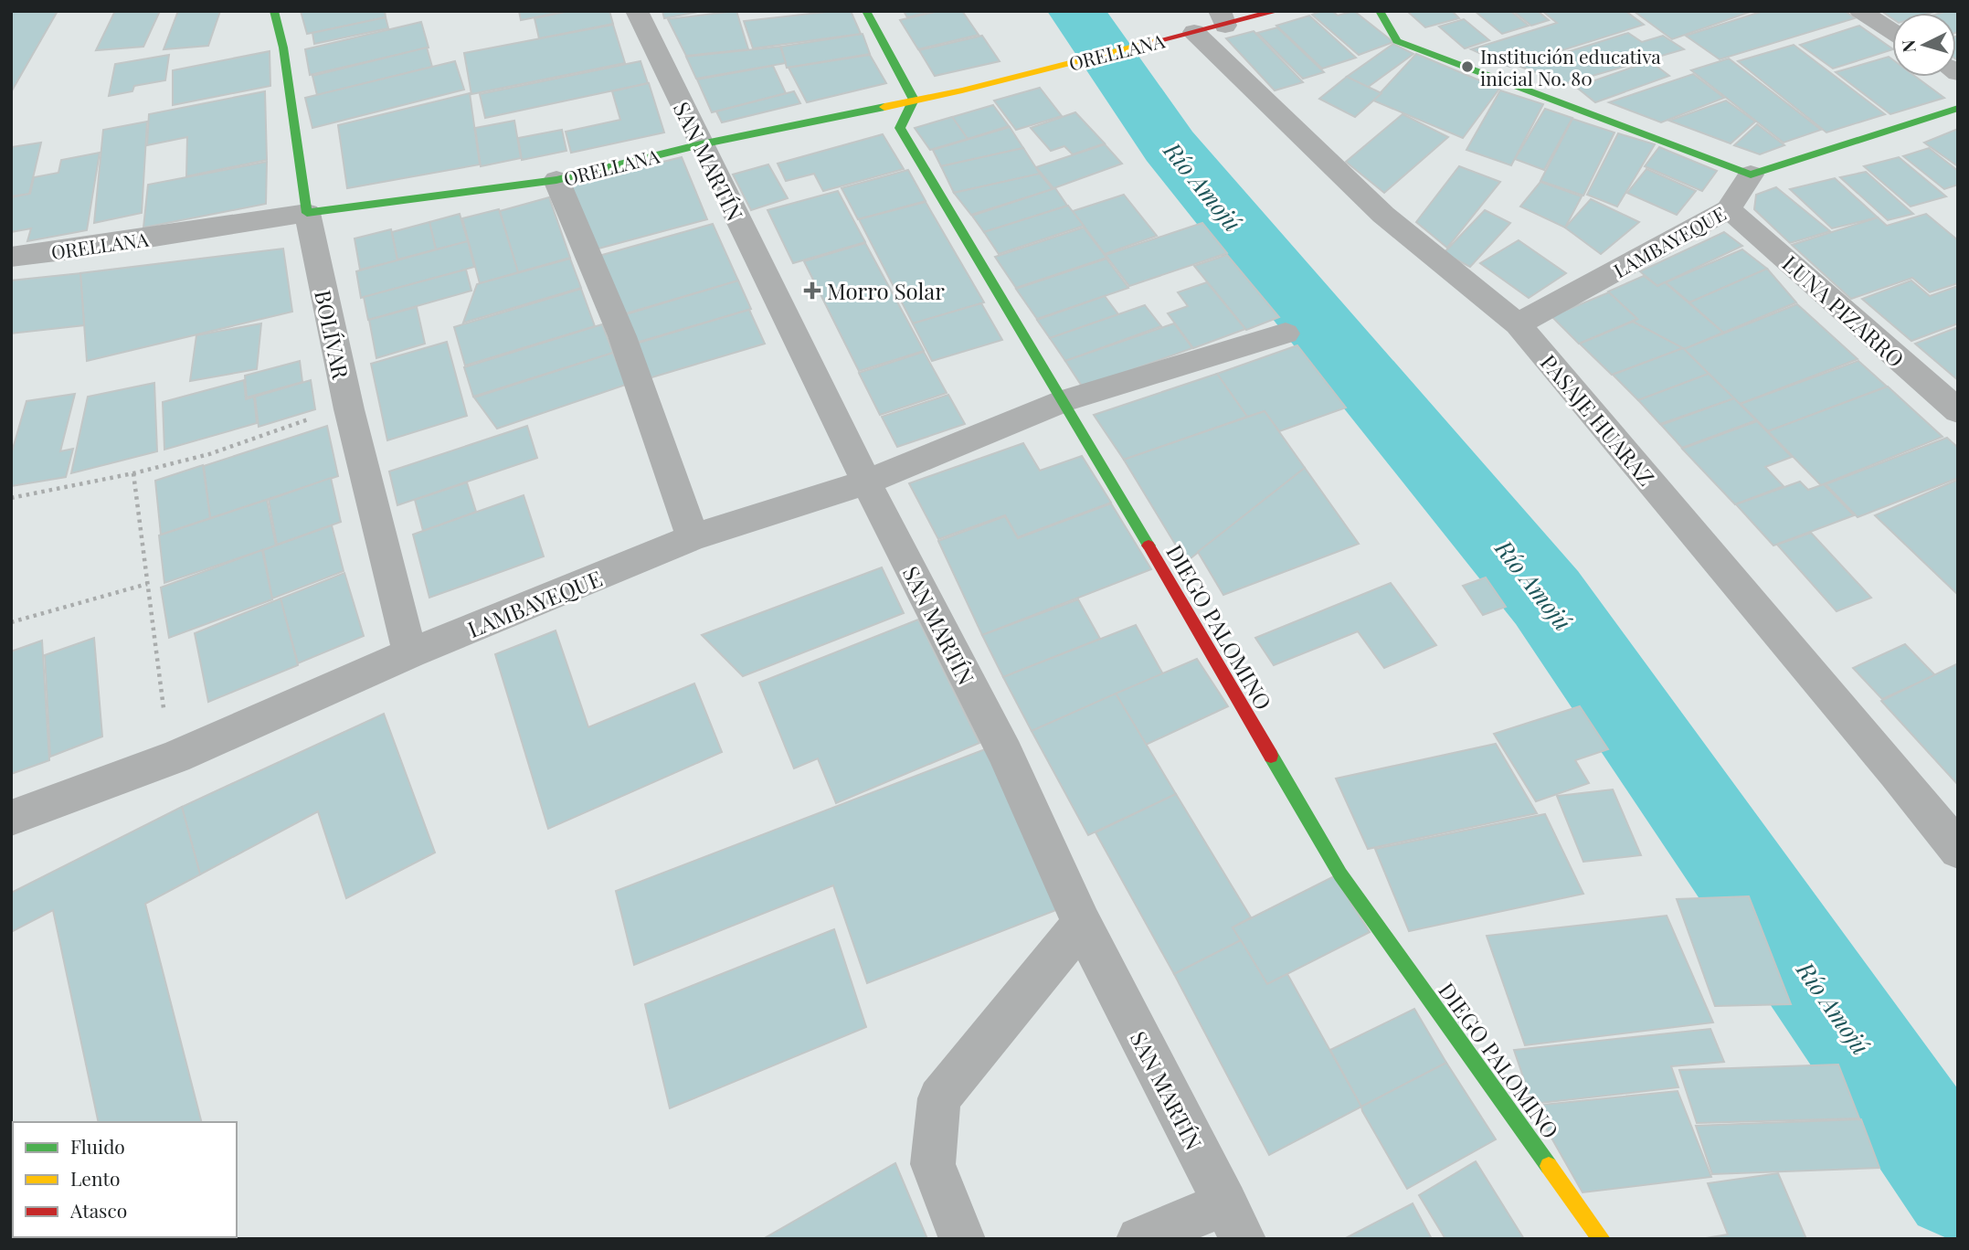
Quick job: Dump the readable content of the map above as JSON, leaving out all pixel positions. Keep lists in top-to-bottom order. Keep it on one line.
{"streets":{"street":["ORELLANA","SAN MARTÍN","LAMBAYEQUE","LUNA PIZARRO","BOLÍVAR","PASAJE HUARAZ","DIEGO PALOMINO"]},"crossings":[["ORELLANA","SAN MARTÍN"],["ORELLANA","BOLÍVAR"],["ORELLANA","PASAJE HUARAZ"],["ORELLANA","DIEGO PALOMINO"],["SAN MARTÍN","LAMBAYEQUE"],["LAMBAYEQUE","LUNA PIZARRO"],["LAMBAYEQUE","BOLÍVAR"],["LAMBAYEQUE","PASAJE HUARAZ"],["LAMBAYEQUE","DIEGO PALOMINO"]],"water":["Río Amojú"],"places":{"other":["Institución educativa inicial No. 80"],"health":["Morro Solar"]},"legend":["Fluido","Lento","Atasco"],"north":"left"}
